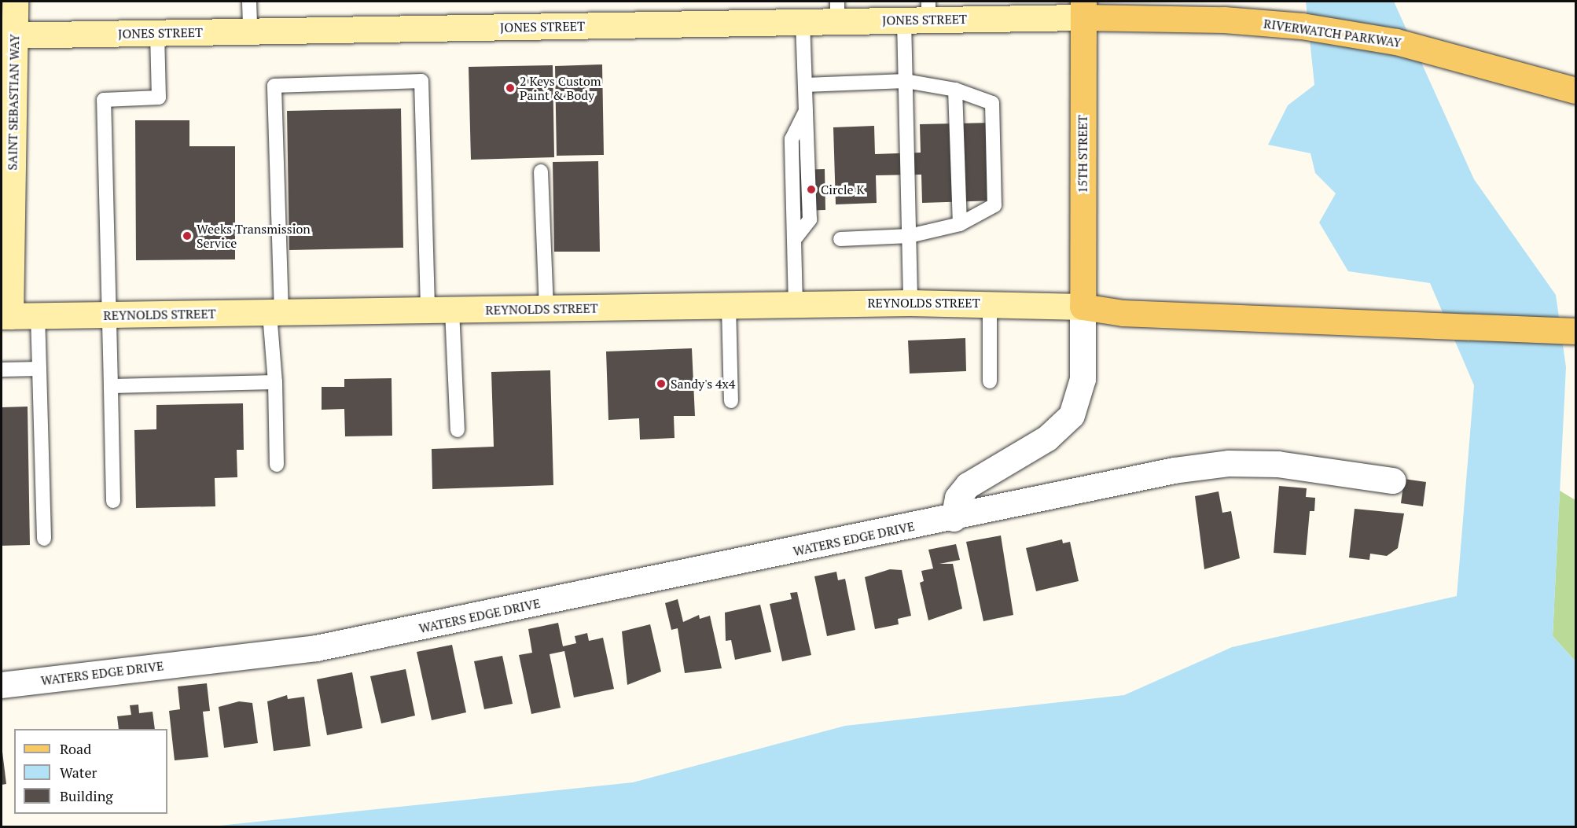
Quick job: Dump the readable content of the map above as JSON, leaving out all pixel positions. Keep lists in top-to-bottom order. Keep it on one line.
{"streets":{"main road":["JONES STREET","RIVERWATCH PARKWAY","SAINT SEBASTIAN WAY","15TH STREET","REYNOLDS STREET"],"street":["WATERS EDGE DRIVE"]},"crossings":[["JONES STREET","RIVERWATCH PARKWAY"],["JONES STREET","SAINT SEBASTIAN WAY"],["JONES STREET","15TH STREET"],["RIVERWATCH PARKWAY","15TH STREET"],["SAINT SEBASTIAN WAY","REYNOLDS STREET"],["15TH STREET","REYNOLDS STREET"]],"places":["2 Keys Custom Paint & Body","Circle K","Weeks Transmission Service","Sandy's 4x4"],"legend":["Road","Water","Building"]}
